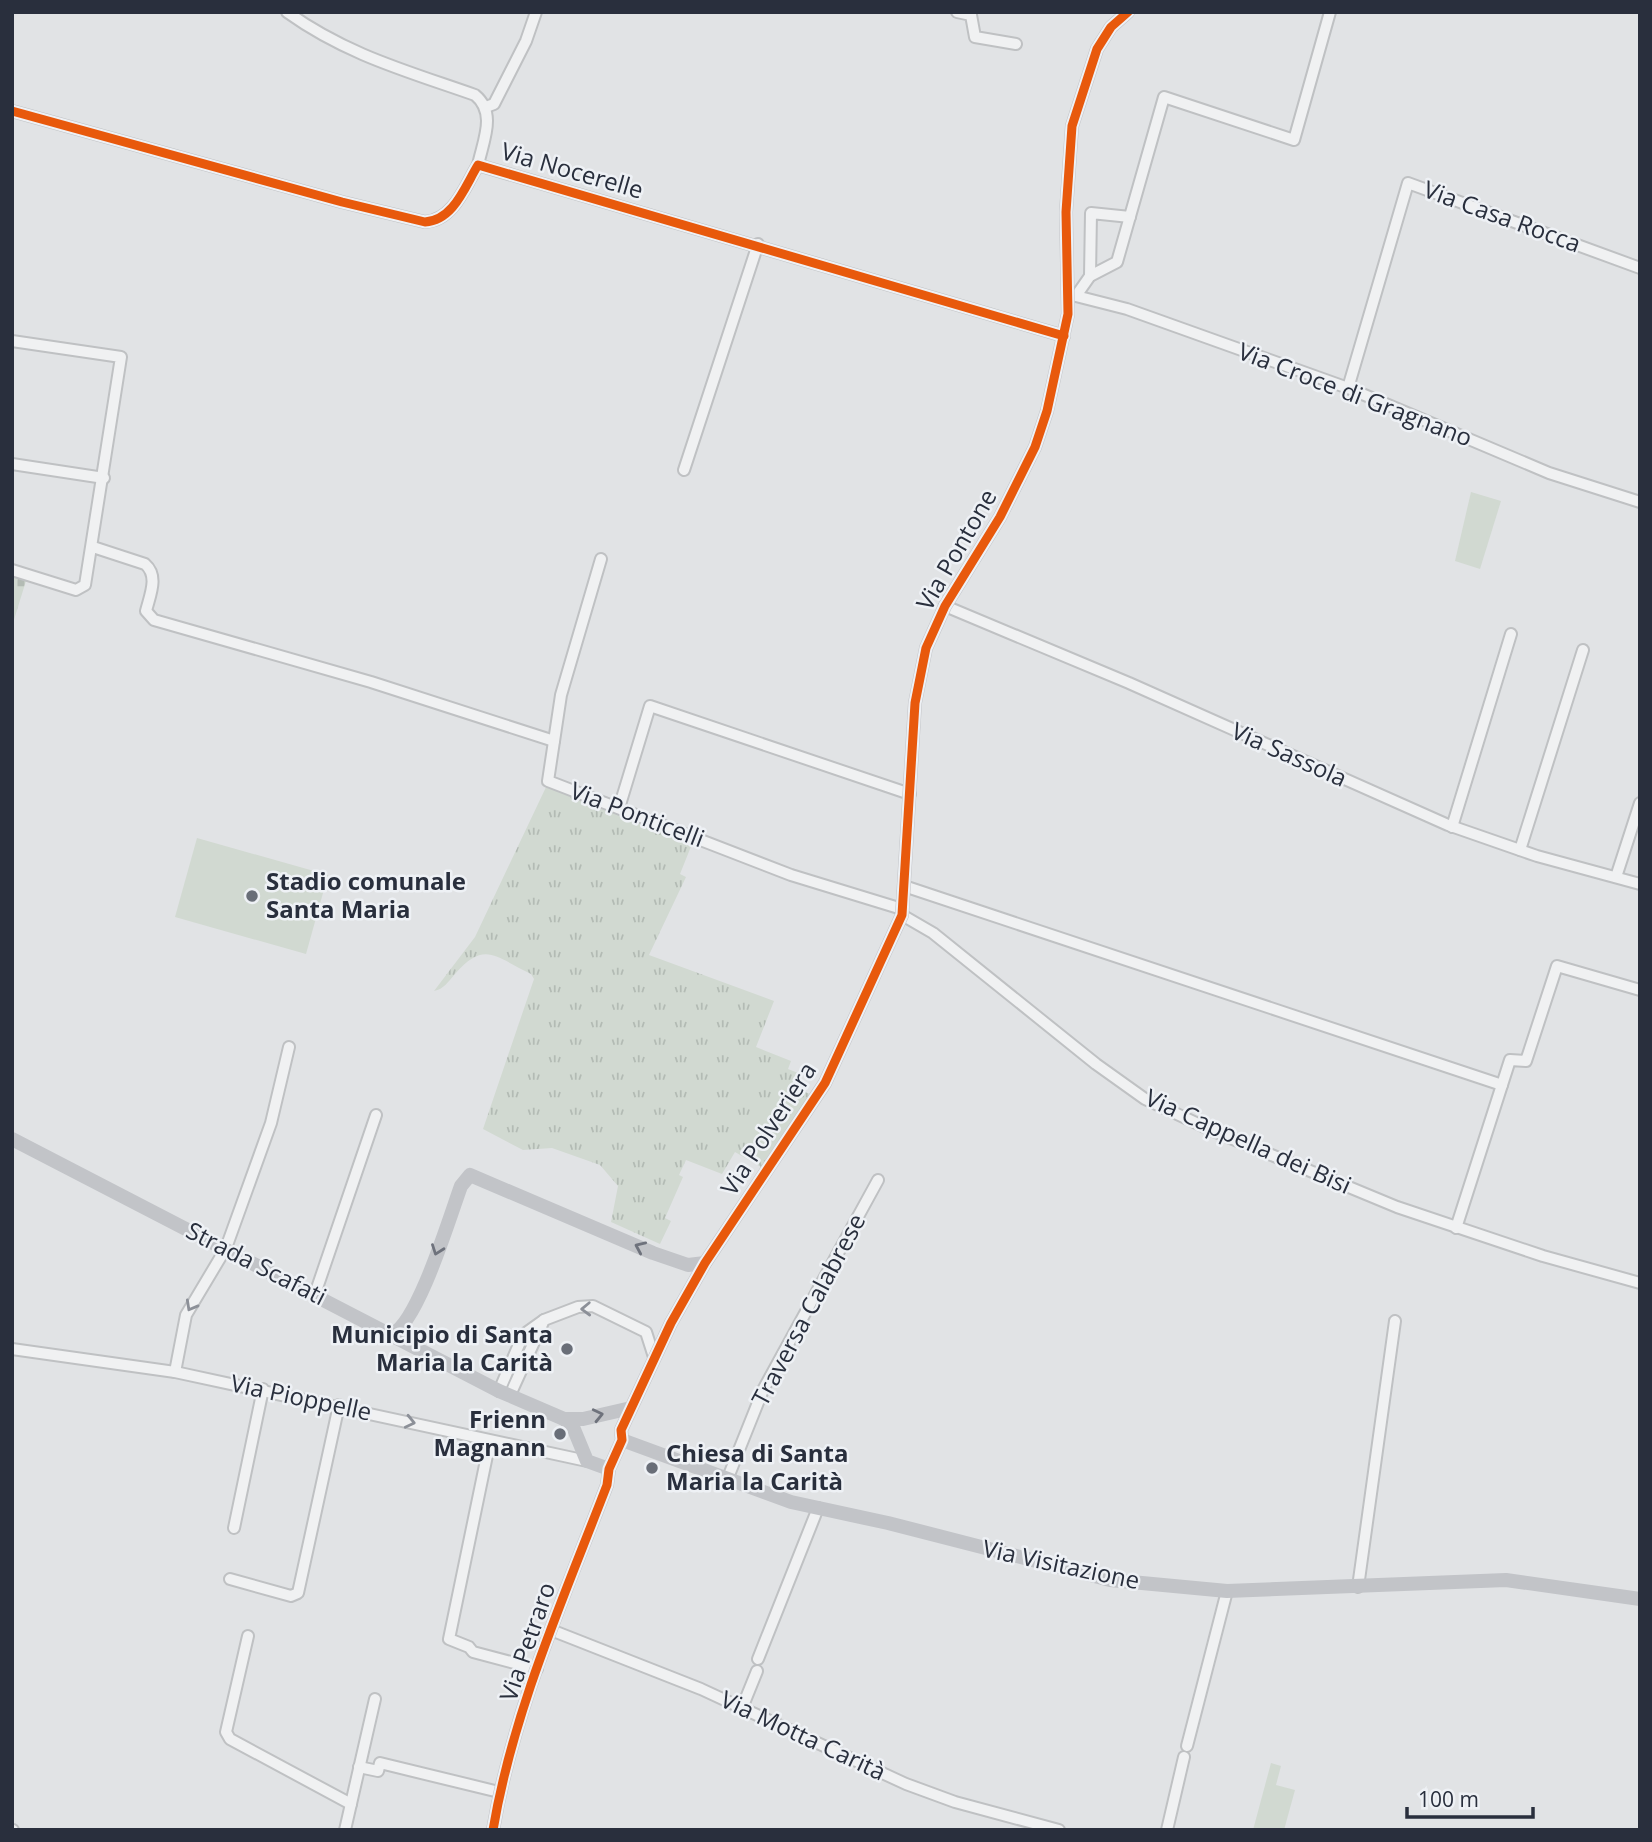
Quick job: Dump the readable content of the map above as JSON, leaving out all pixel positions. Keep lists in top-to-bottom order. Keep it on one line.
{"streets":{"street":["Via Nocerelle","Via Casa Rocca","Via Croce di Gragnano","Via Pontone","Via Sassola","Via Ponticelli","Via Polveriera","Via Cappella dei Bisi","Strada Scafati","Traversa Calabrese","Via Pioppelle","Via Visitazione","Via Petraro","Via Motta Carità"]},"crossings":[["Via Nocerelle","Via Pontone"],["Via Casa Rocca","Via Croce di Gragnano"],["Via Croce di Gragnano","Via Pontone"],["Via Pontone","Via Sassola"],["Via Pontone","Via Ponticelli"],["Via Pontone","Via Polveriera"],["Via Pontone","Via Cappella dei Bisi"],["Via Ponticelli","Via Polveriera"],["Via Ponticelli","Via Cappella dei Bisi"],["Via Polveriera","Via Cappella dei Bisi"],["Via Polveriera","Strada Scafati"],["Via Polveriera","Via Petraro"],["Strada Scafati","Via Petraro"],["Traversa Calabrese","Via Visitazione"],["Via Visitazione","Via Petraro"],["Via Petraro","Via Motta Carità"]],"places":["Stadio comunale Santa Maria","Municipio di Santa Maria la Carità","Frienn Magnann","Chiesa di Santa Maria la Carità"],"scale_bar":"100 m"}
